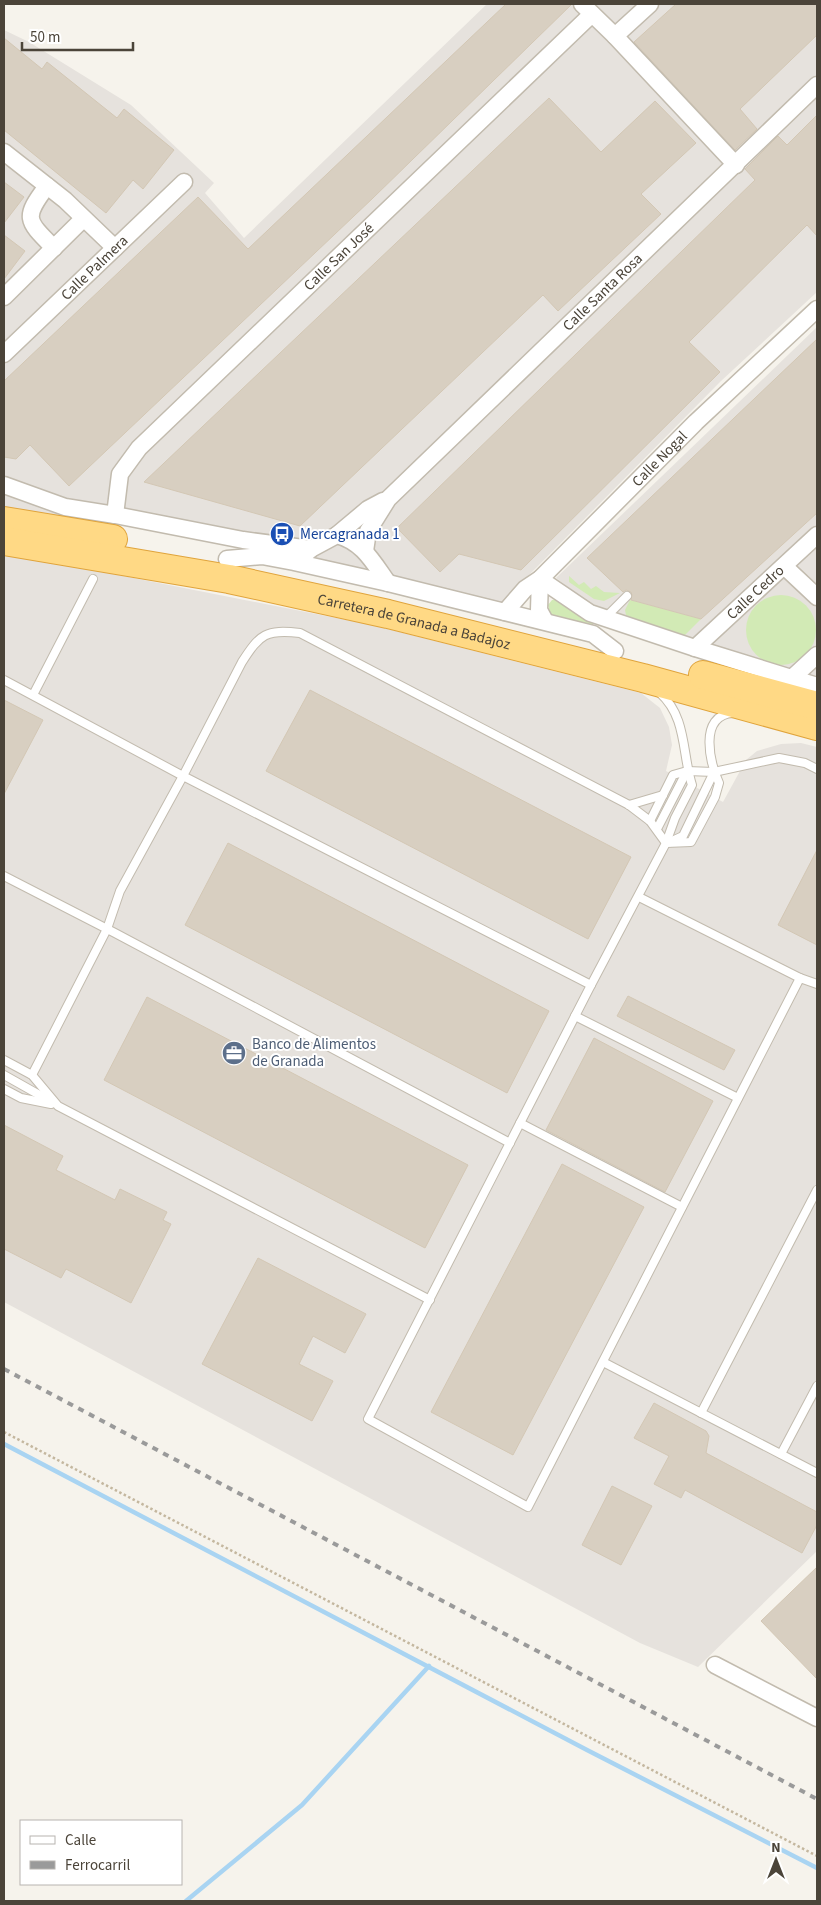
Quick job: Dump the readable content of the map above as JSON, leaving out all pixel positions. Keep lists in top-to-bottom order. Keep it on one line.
{"streets":{"highway":["Carretera de Granada a Badajoz"],"street":["Calle San José","Calle Palmera","Calle Santa Rosa","Calle Nogal","Calle Cedro"]},"places":{"bus stop":["Mercagranada 1"],"office":["Banco de Alimentos de Granada"]},"legend":["Calle","Ferrocarril"],"scale_bar":"50 m","north":"top"}
